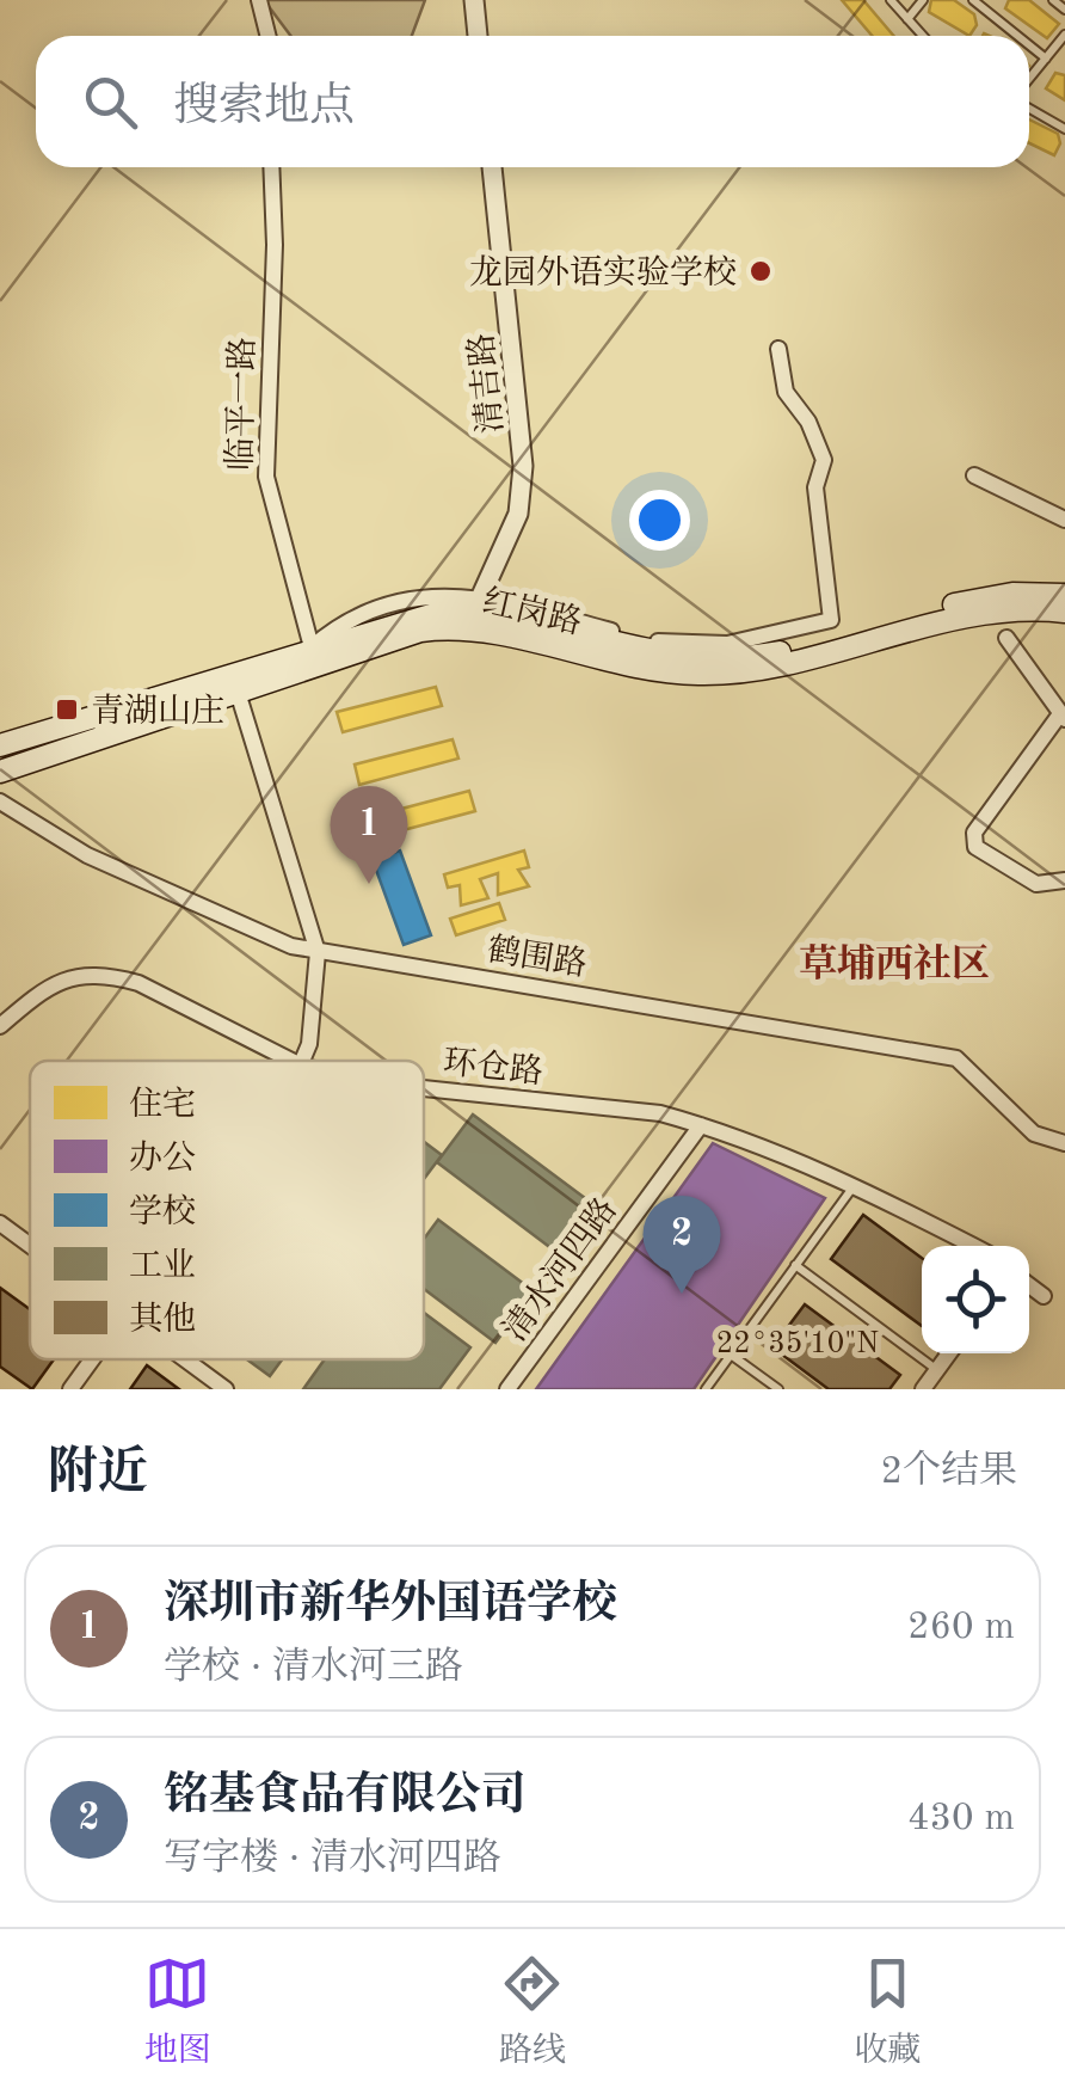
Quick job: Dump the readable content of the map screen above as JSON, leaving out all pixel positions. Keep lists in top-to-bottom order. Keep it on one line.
{"streets":{"main road":["红岗路"],"street":["清吉路","临平一路","鹤围路","环仓路","清水河四路"]},"crossings":[["临平一路","红岗路"],["环仓路","清水河四路"]],"districts":["草埔西社区"],"places":{"other":["龙园外语实验学校"],"transit":["青湖山庄"]},"legend":["住宅","办公","学校","工业","其他"],"page":{"search":"搜索地点","pins":["1","2"],"heading":["附近","2个结果"],"list":[{"mark":"1","name":"深圳市新华外国语学校","note":"学校 · 清水河三路","value":"260 m"},{"mark":"2","name":"铭基食品有限公司","note":"写字楼 · 清水河四路","value":"430 m"}],"nav":["地图","路线","收藏"]},"coordinates":["22°35'10\"N"]}
